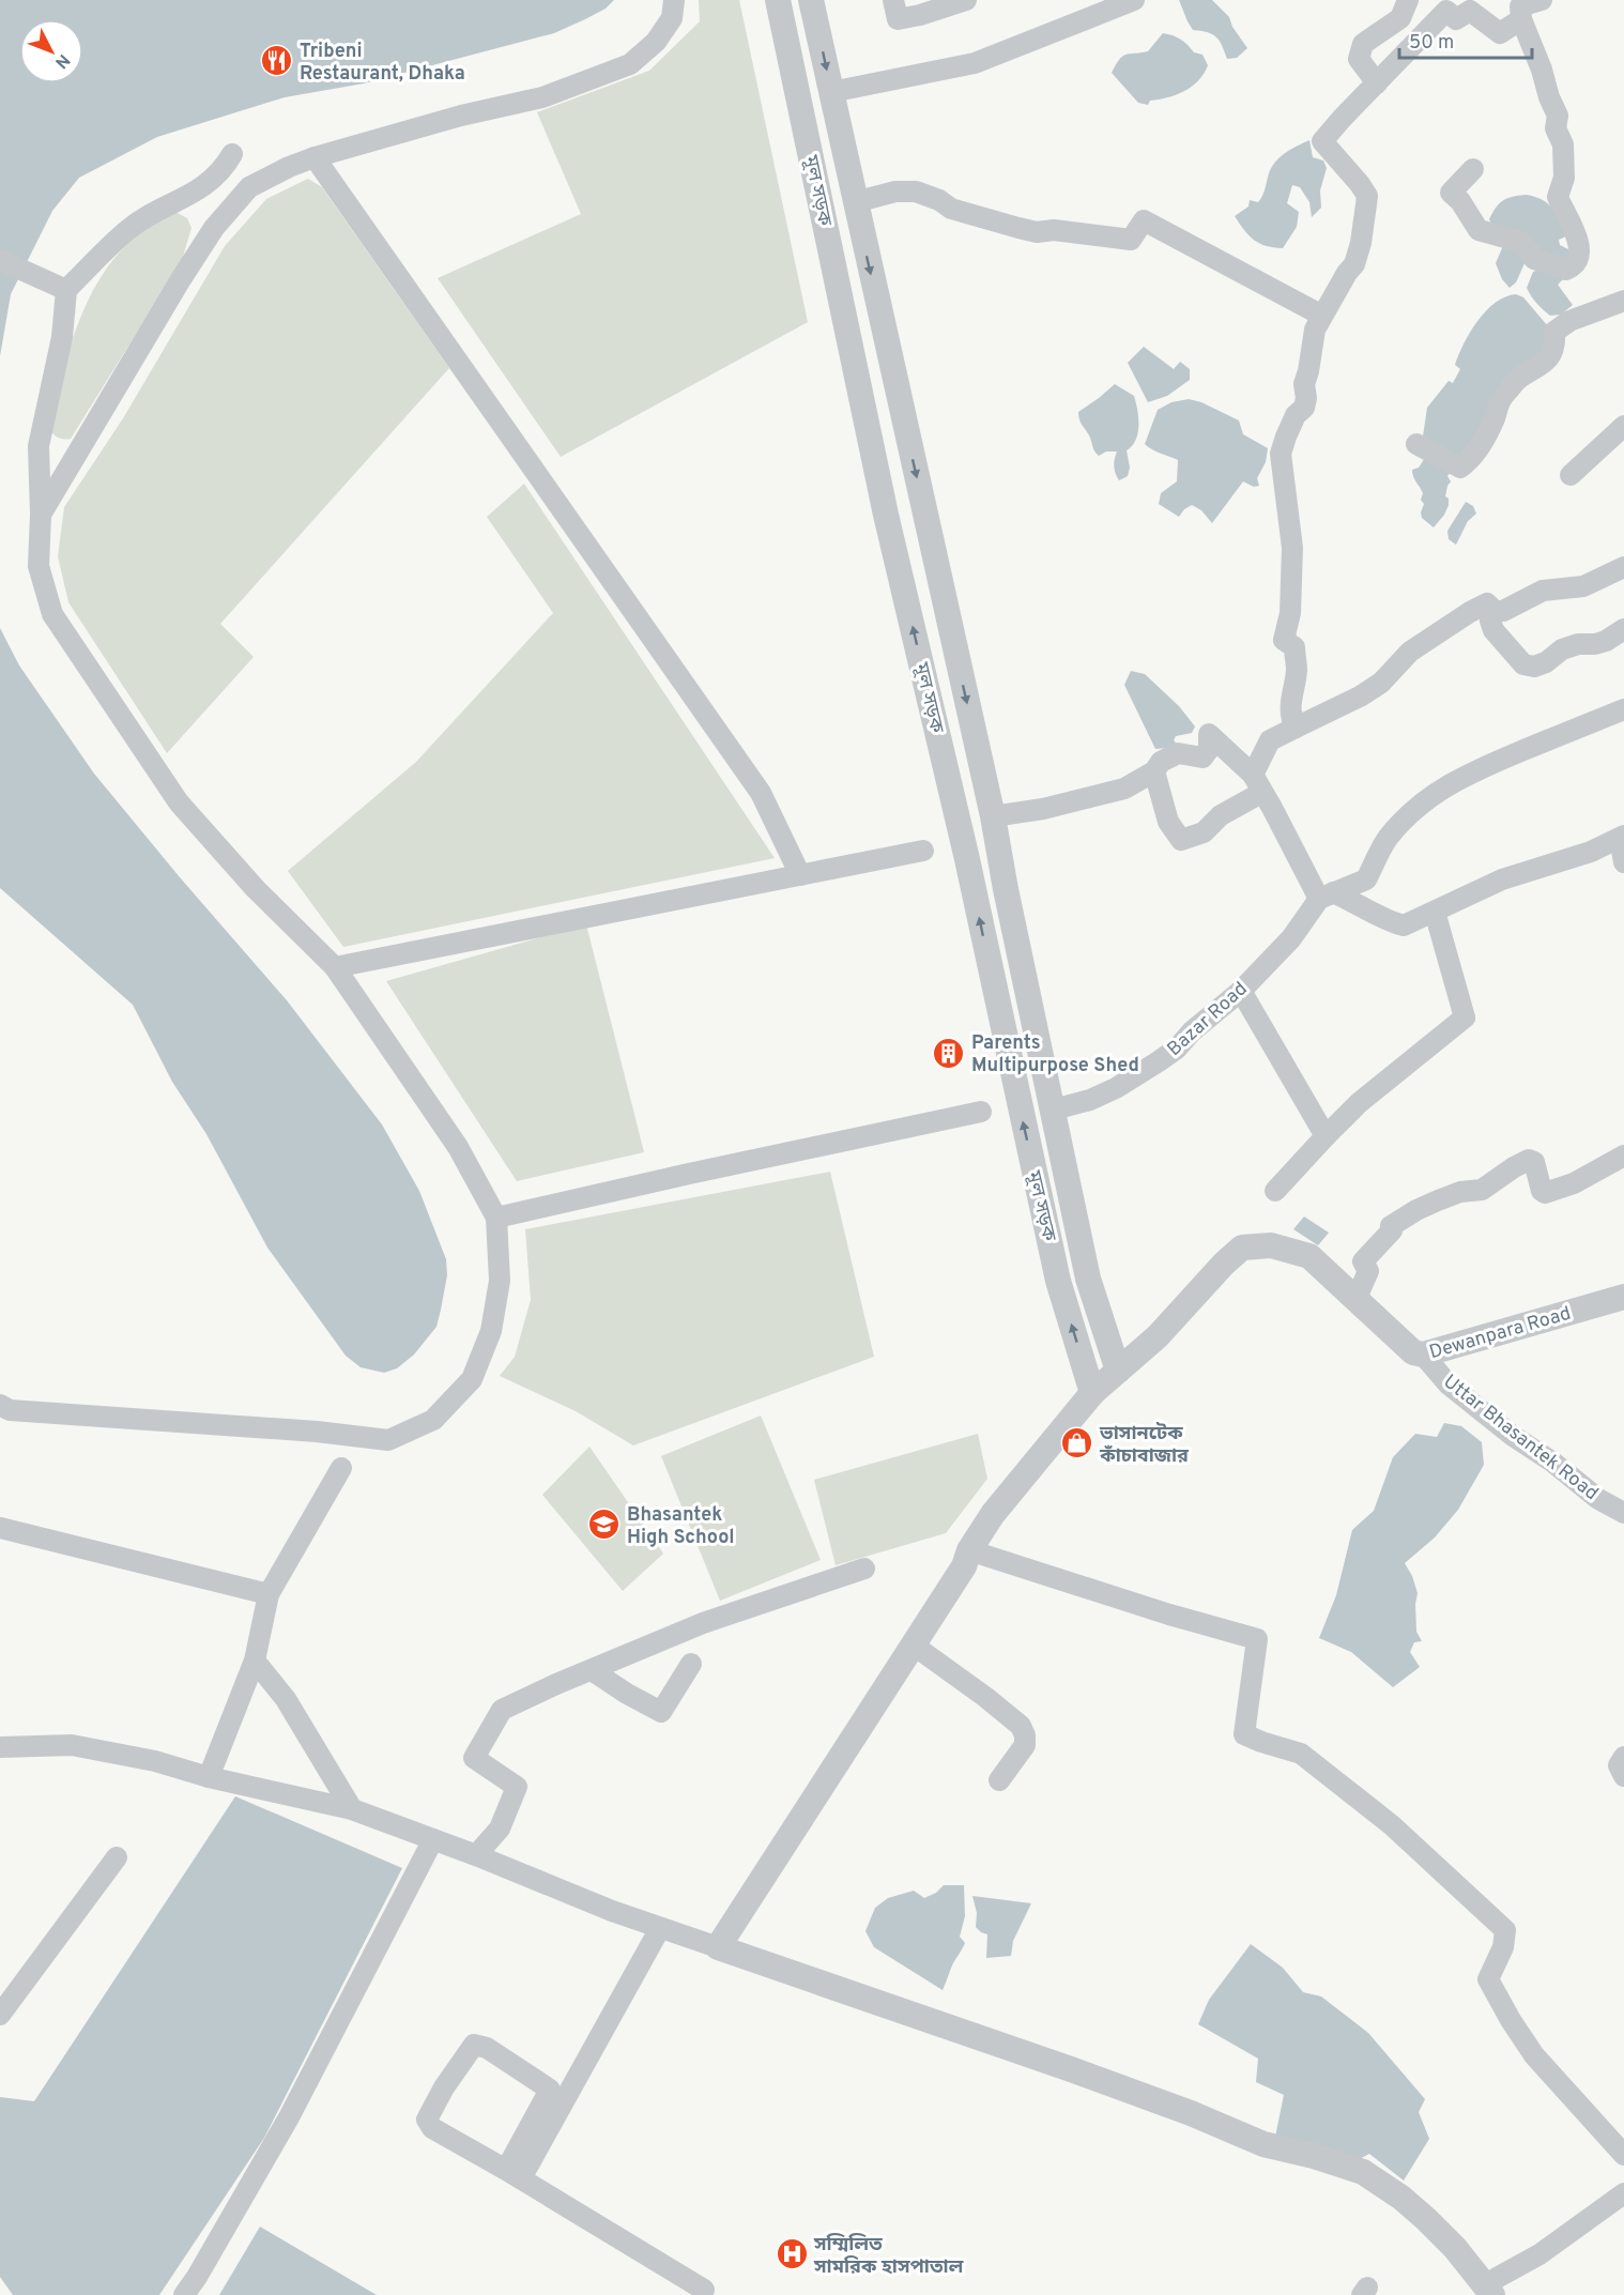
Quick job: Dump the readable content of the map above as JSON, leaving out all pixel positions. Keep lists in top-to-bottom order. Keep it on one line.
{"streets":{"street":["মূল সড়ক","Bazar Road","Dewanpara Road","Uttar Bhasantek Road"]},"crossings":[["মূল সড়ক","Bazar Road"],["মূল সড়ক","Dewanpara Road"],["Dewanpara Road","Uttar Bhasantek Road"]],"places":{"restaurant":["Tribeni Restaurant, Dhaka"],"building":["Parents Multipurpose Shed"],"shop":["ভাসানটেক কাঁচাবাজার"],"school or university":["Bhasantek High School"],"hospital":["সম্মিলিত সামরিক হাসপাতাল"]},"scale_bar":"50 m","north":"bottom right"}
